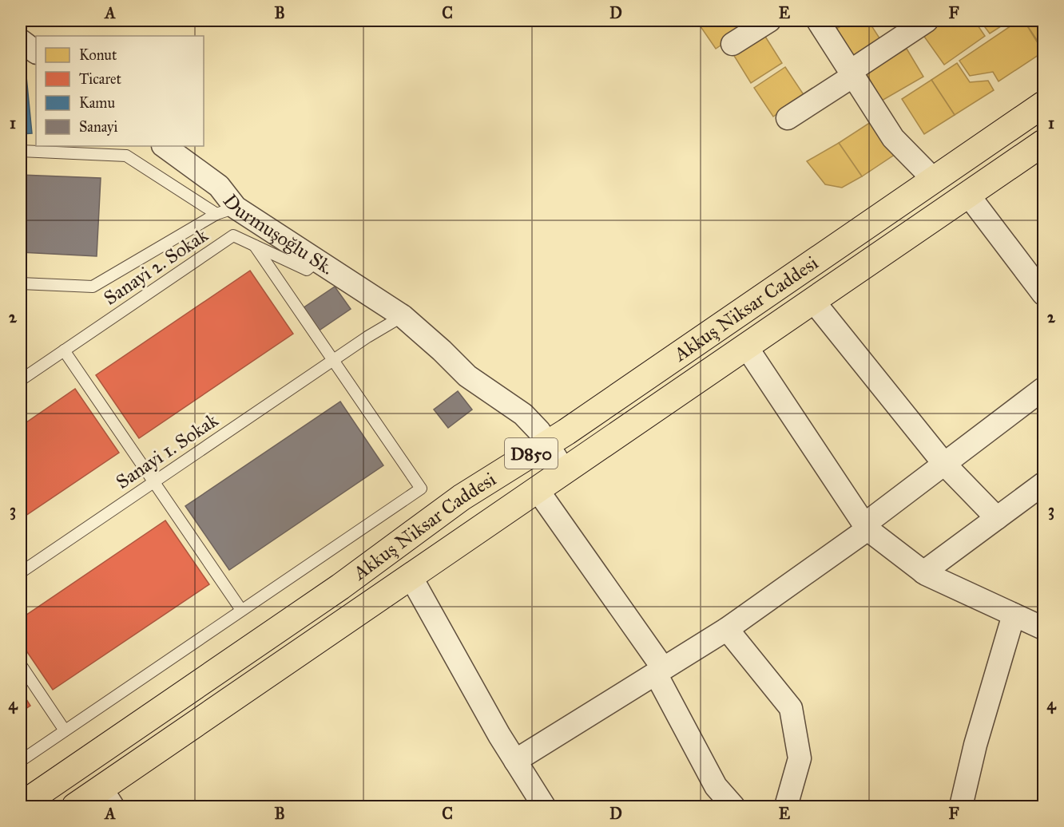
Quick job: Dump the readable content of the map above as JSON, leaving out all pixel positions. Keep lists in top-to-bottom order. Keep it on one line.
{"streets":{"main road":["Akkuş Niksar Caddesi","D850"],"street":["Durmuşoğlu Sk."],"lane":["Sanayi 2. Sokak","Sanayi 1. Sokak"]},"crossings":[["Durmuşoğlu Sk.","Sanayi 2. Sokak"],["Durmuşoğlu Sk.","Akkuş Niksar Caddesi"],["Durmuşoğlu Sk.","Sanayi 1. Sokak"]],"legend":["Konut","Ticaret","Kamu","Sanayi"],"grid":{"columns":["A","B","C","D","E","F"],"rows":["1","2","3","4"]}}
